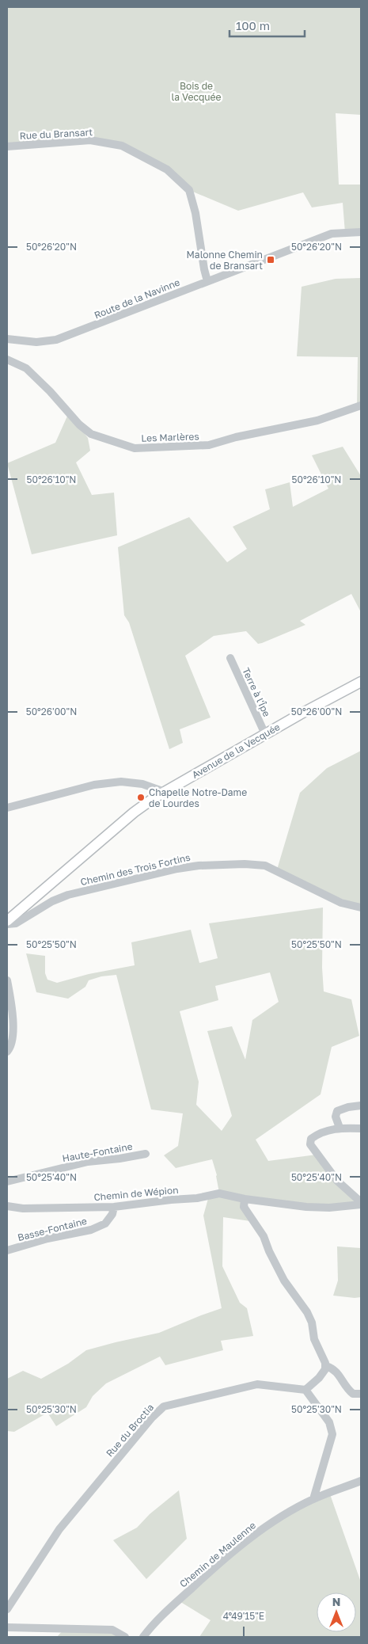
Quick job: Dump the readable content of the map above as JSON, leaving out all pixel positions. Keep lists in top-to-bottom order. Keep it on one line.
{"streets":{"main road":["Avenue de la Vecquée"],"street":["Rue du Bransart","Route de la Navinne","Les Marlères","Terre à l'Îpe","Chemin des Trois Fortins","Haute-Fontaine","Chemin de Wépion","Basse-Fontaine","Rue du Broctia","Chemin de Maulenne"]},"crossings":[["Rue du Bransart","Route de la Navinne"],["Terre à l'Îpe","Avenue de la Vecquée"],["Chemin de Wépion","Basse-Fontaine"]],"parks":["Bois de la Vecquée"],"places":{"transit":["Malonne Chemin de Bransart"],"other":["Chapelle Notre-Dame de Lourdes"]},"scale_bar":"100 m","north":"top","coordinates":["50°26'20\"N","50°26'10\"N","50°26'00\"N","50°25'50\"N","50°25'40\"N","50°25'30\"N","4°49'15\"E"]}
